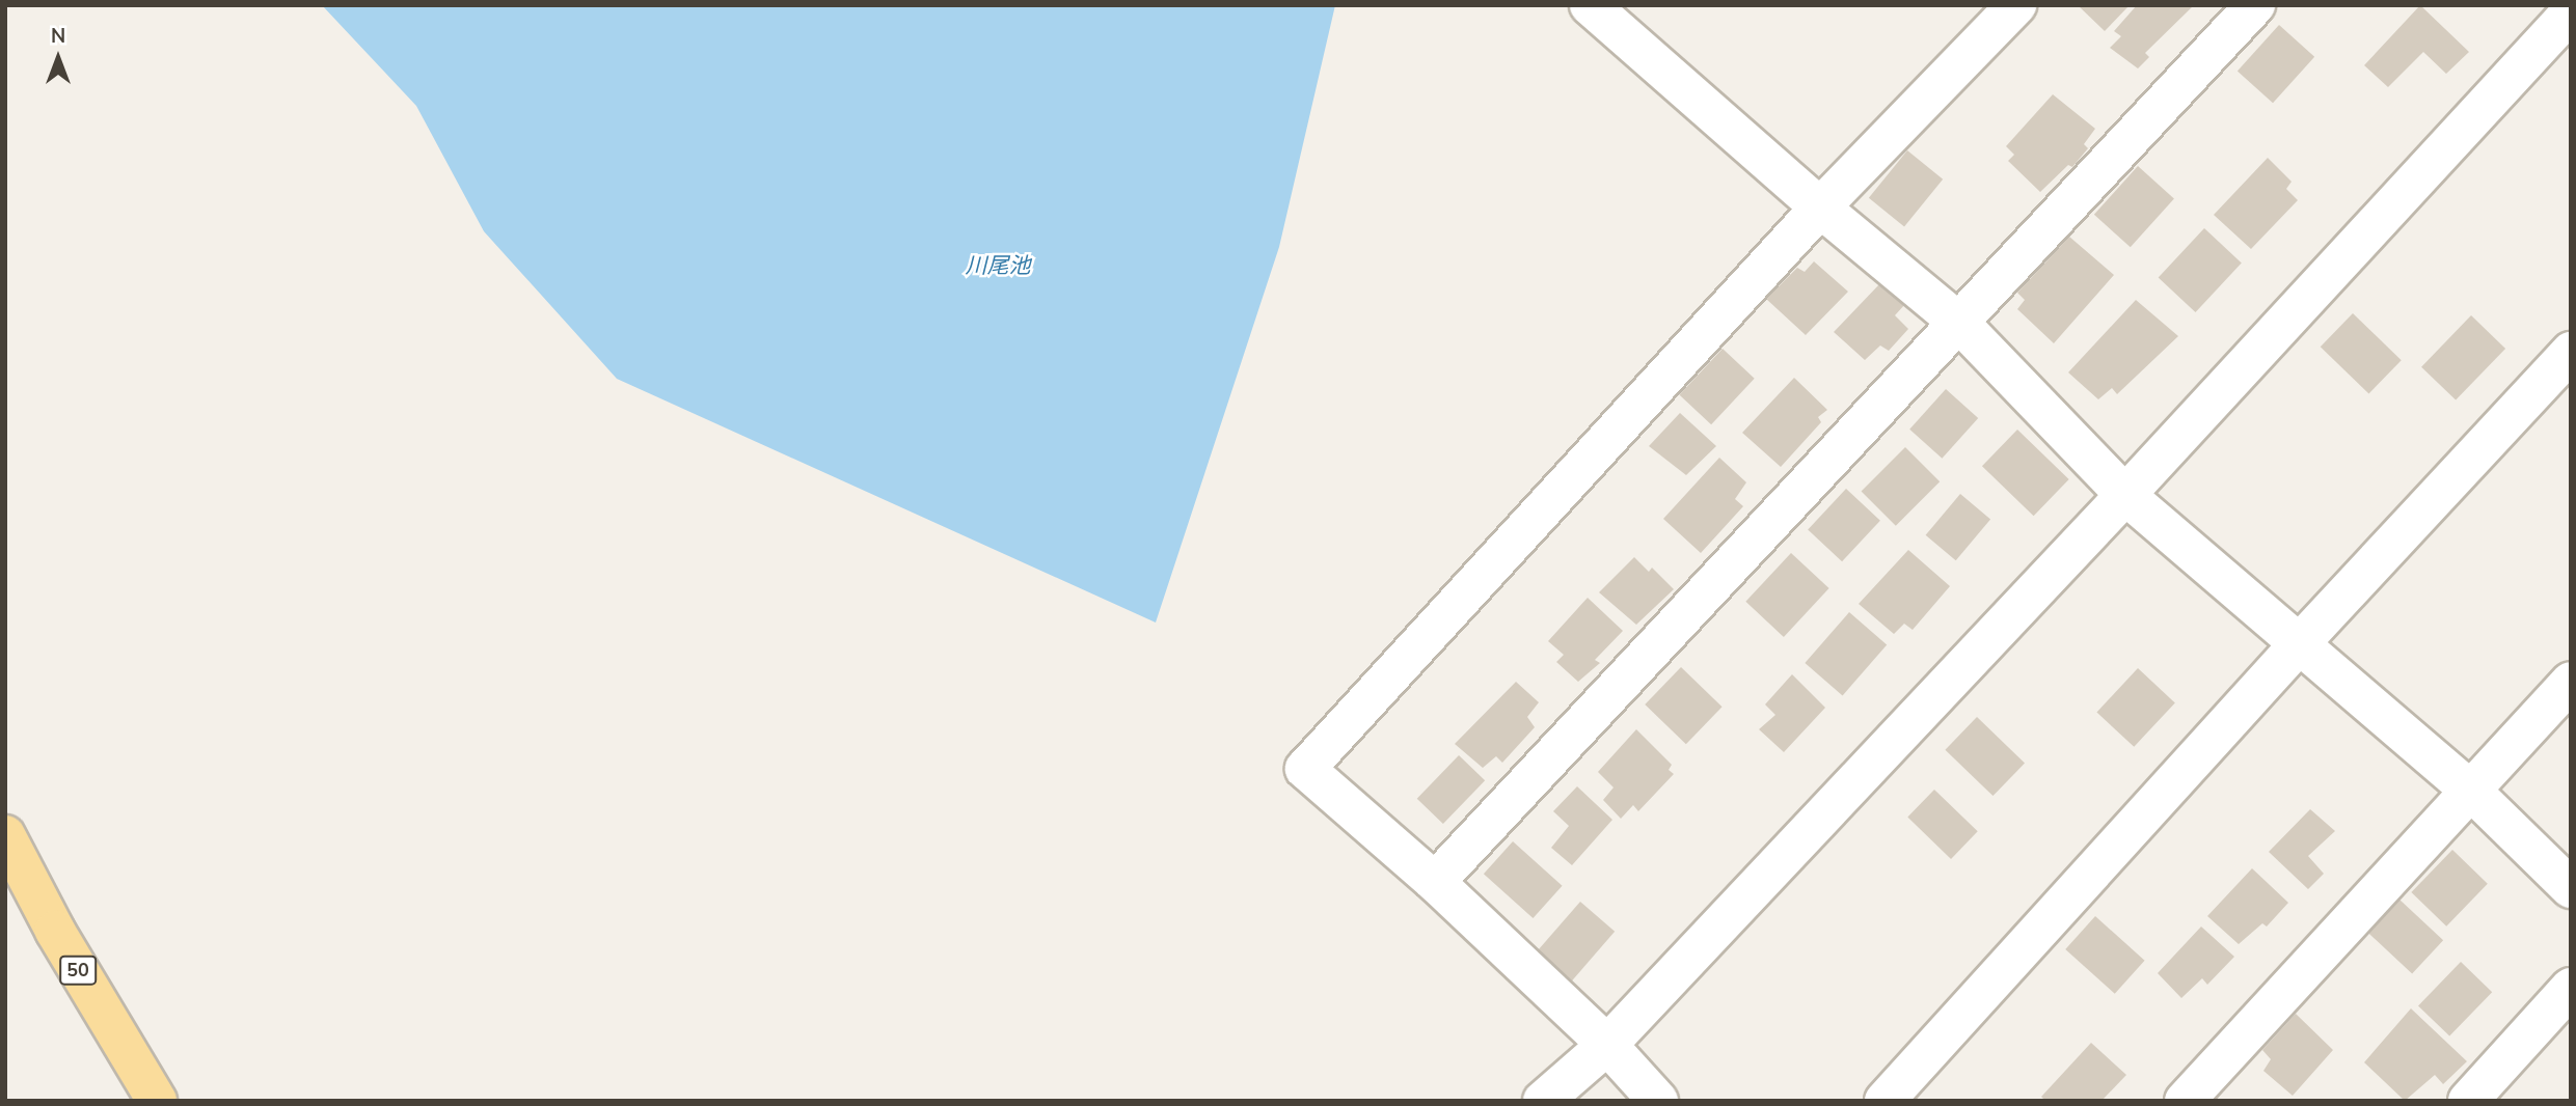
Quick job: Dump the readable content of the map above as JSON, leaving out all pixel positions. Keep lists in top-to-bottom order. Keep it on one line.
{"streets":{"main road":["50"]},"water":["川尾池"],"north":"top"}
